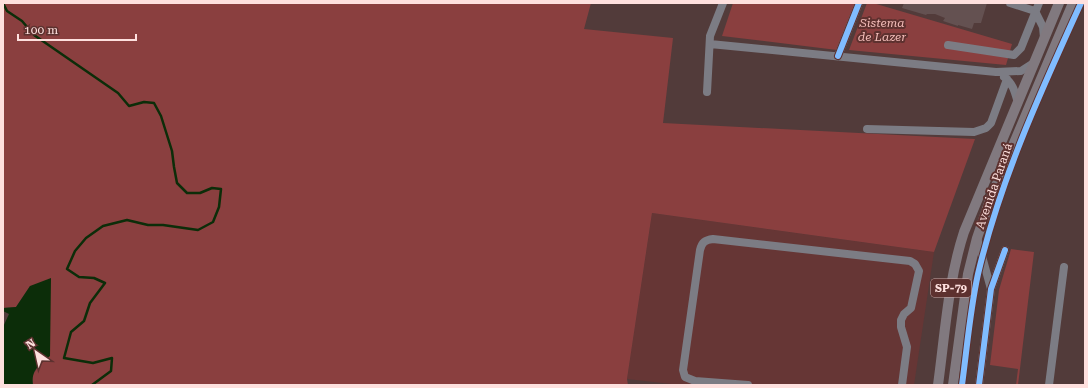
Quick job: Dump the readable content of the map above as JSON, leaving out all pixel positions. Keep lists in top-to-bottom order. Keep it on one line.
{"streets":{"main road":["Avenida Paraná","SP-79"]},"parks":["Sistema de Lazer"],"scale_bar":"100 m","north":"top left"}
